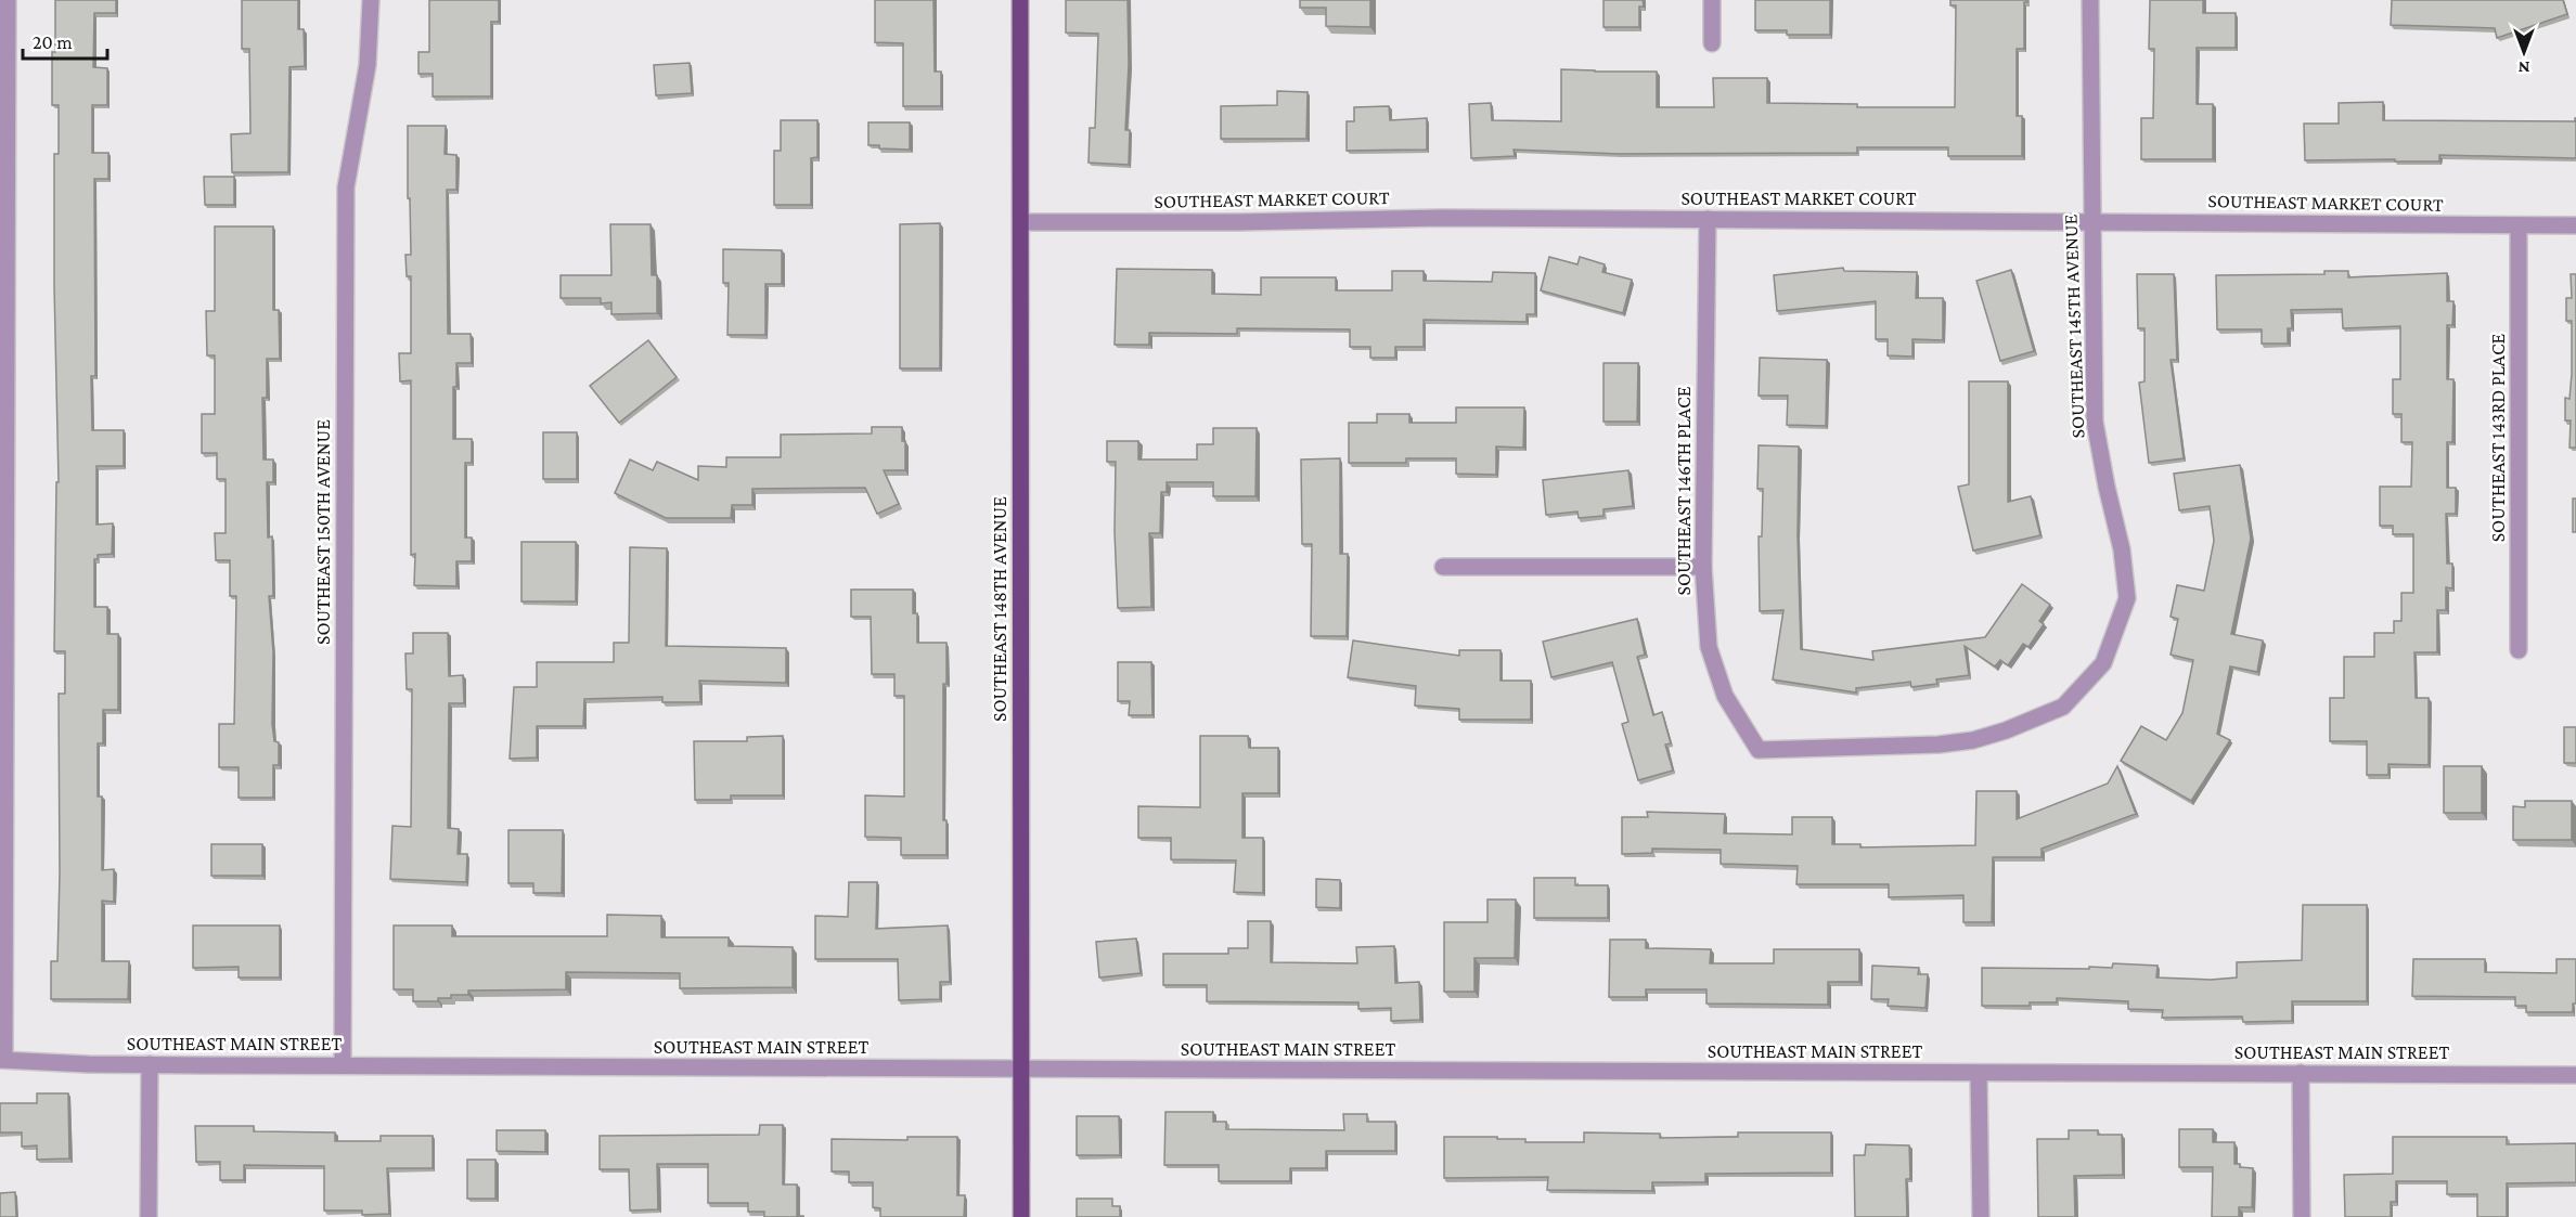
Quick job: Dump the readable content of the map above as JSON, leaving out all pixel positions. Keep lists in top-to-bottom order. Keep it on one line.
{"streets":{"main road":["SOUTHEAST 148TH AVENUE"],"street":["SOUTHEAST MARKET COURT","SOUTHEAST 145TH AVENUE","SOUTHEAST 143RD PLACE","SOUTHEAST 146TH PLACE","SOUTHEAST 150TH AVENUE","SOUTHEAST MAIN STREET"]},"crossings":[["SOUTHEAST MARKET COURT","SOUTHEAST 145TH AVENUE"],["SOUTHEAST MARKET COURT","SOUTHEAST 143RD PLACE"],["SOUTHEAST MARKET COURT","SOUTHEAST 146TH PLACE"],["SOUTHEAST MARKET COURT","SOUTHEAST 148TH AVENUE"],["SOUTHEAST 145TH AVENUE","SOUTHEAST 146TH PLACE"],["SOUTHEAST 150TH AVENUE","SOUTHEAST MAIN STREET"],["SOUTHEAST 148TH AVENUE","SOUTHEAST MAIN STREET"]],"scale_bar":"20 m","north":"bottom"}
